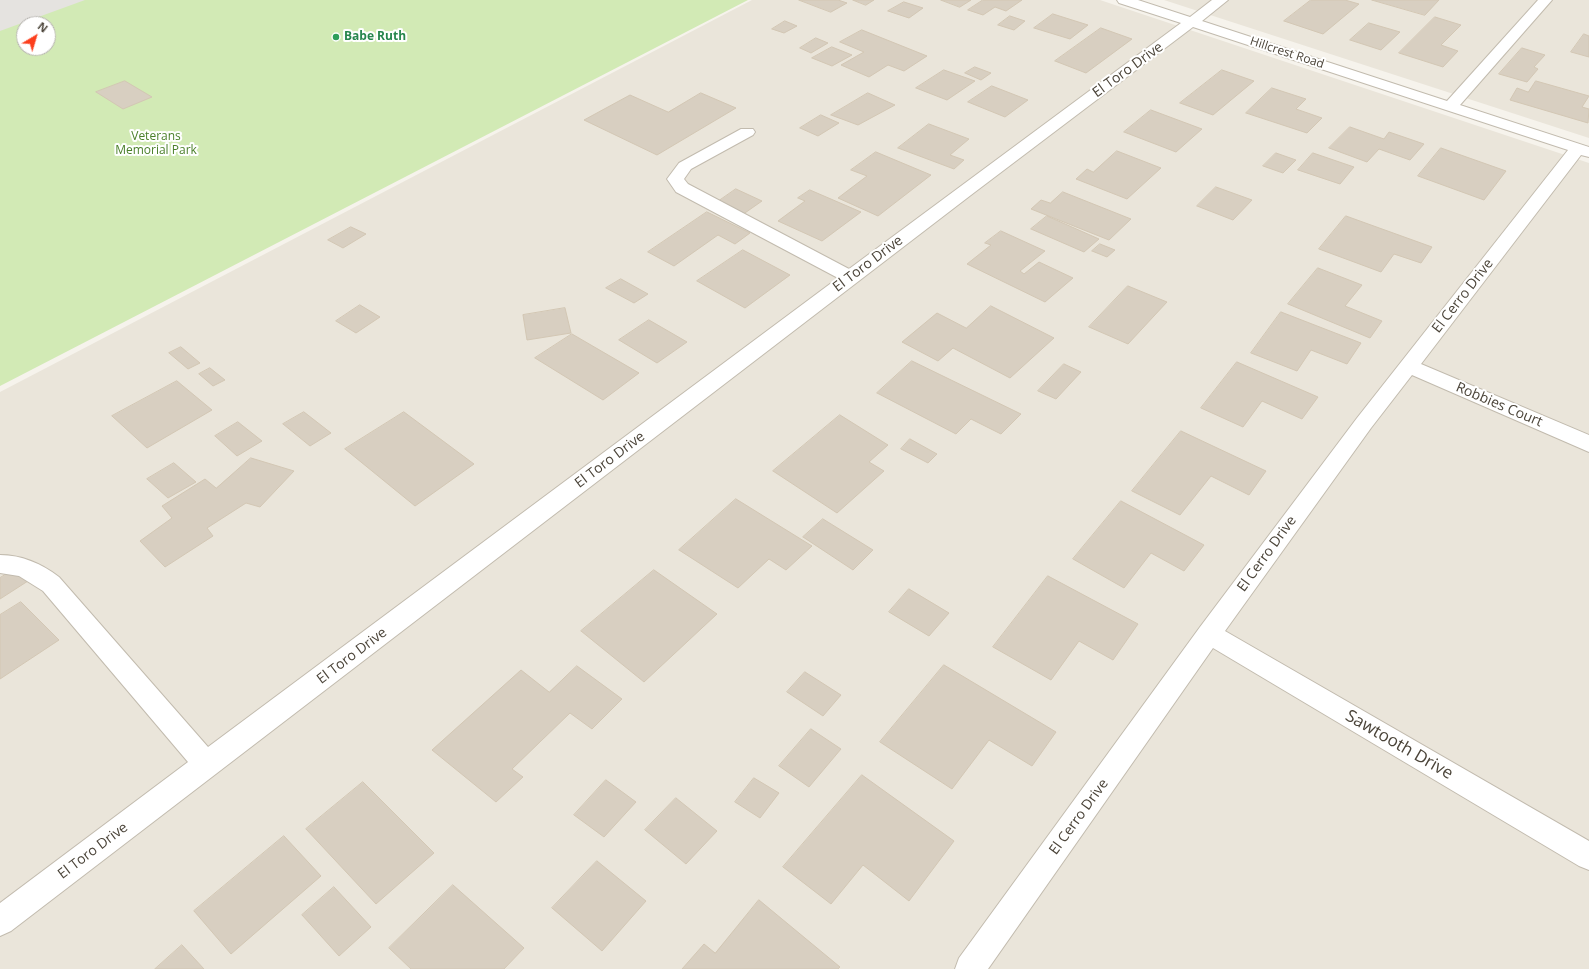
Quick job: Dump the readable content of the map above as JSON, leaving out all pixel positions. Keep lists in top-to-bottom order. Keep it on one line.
{"streets":{"street":["Hillcrest Road","El Toro Drive","El Cerro Drive","Robbies Court","Sawtooth Drive"]},"crossings":[["Hillcrest Road","El Toro Drive"],["Hillcrest Road","El Cerro Drive"],["El Cerro Drive","Robbies Court"],["El Cerro Drive","Sawtooth Drive"]],"parks":["Veterans Memorial Park"],"places":["Babe Ruth"],"north":"top right"}
